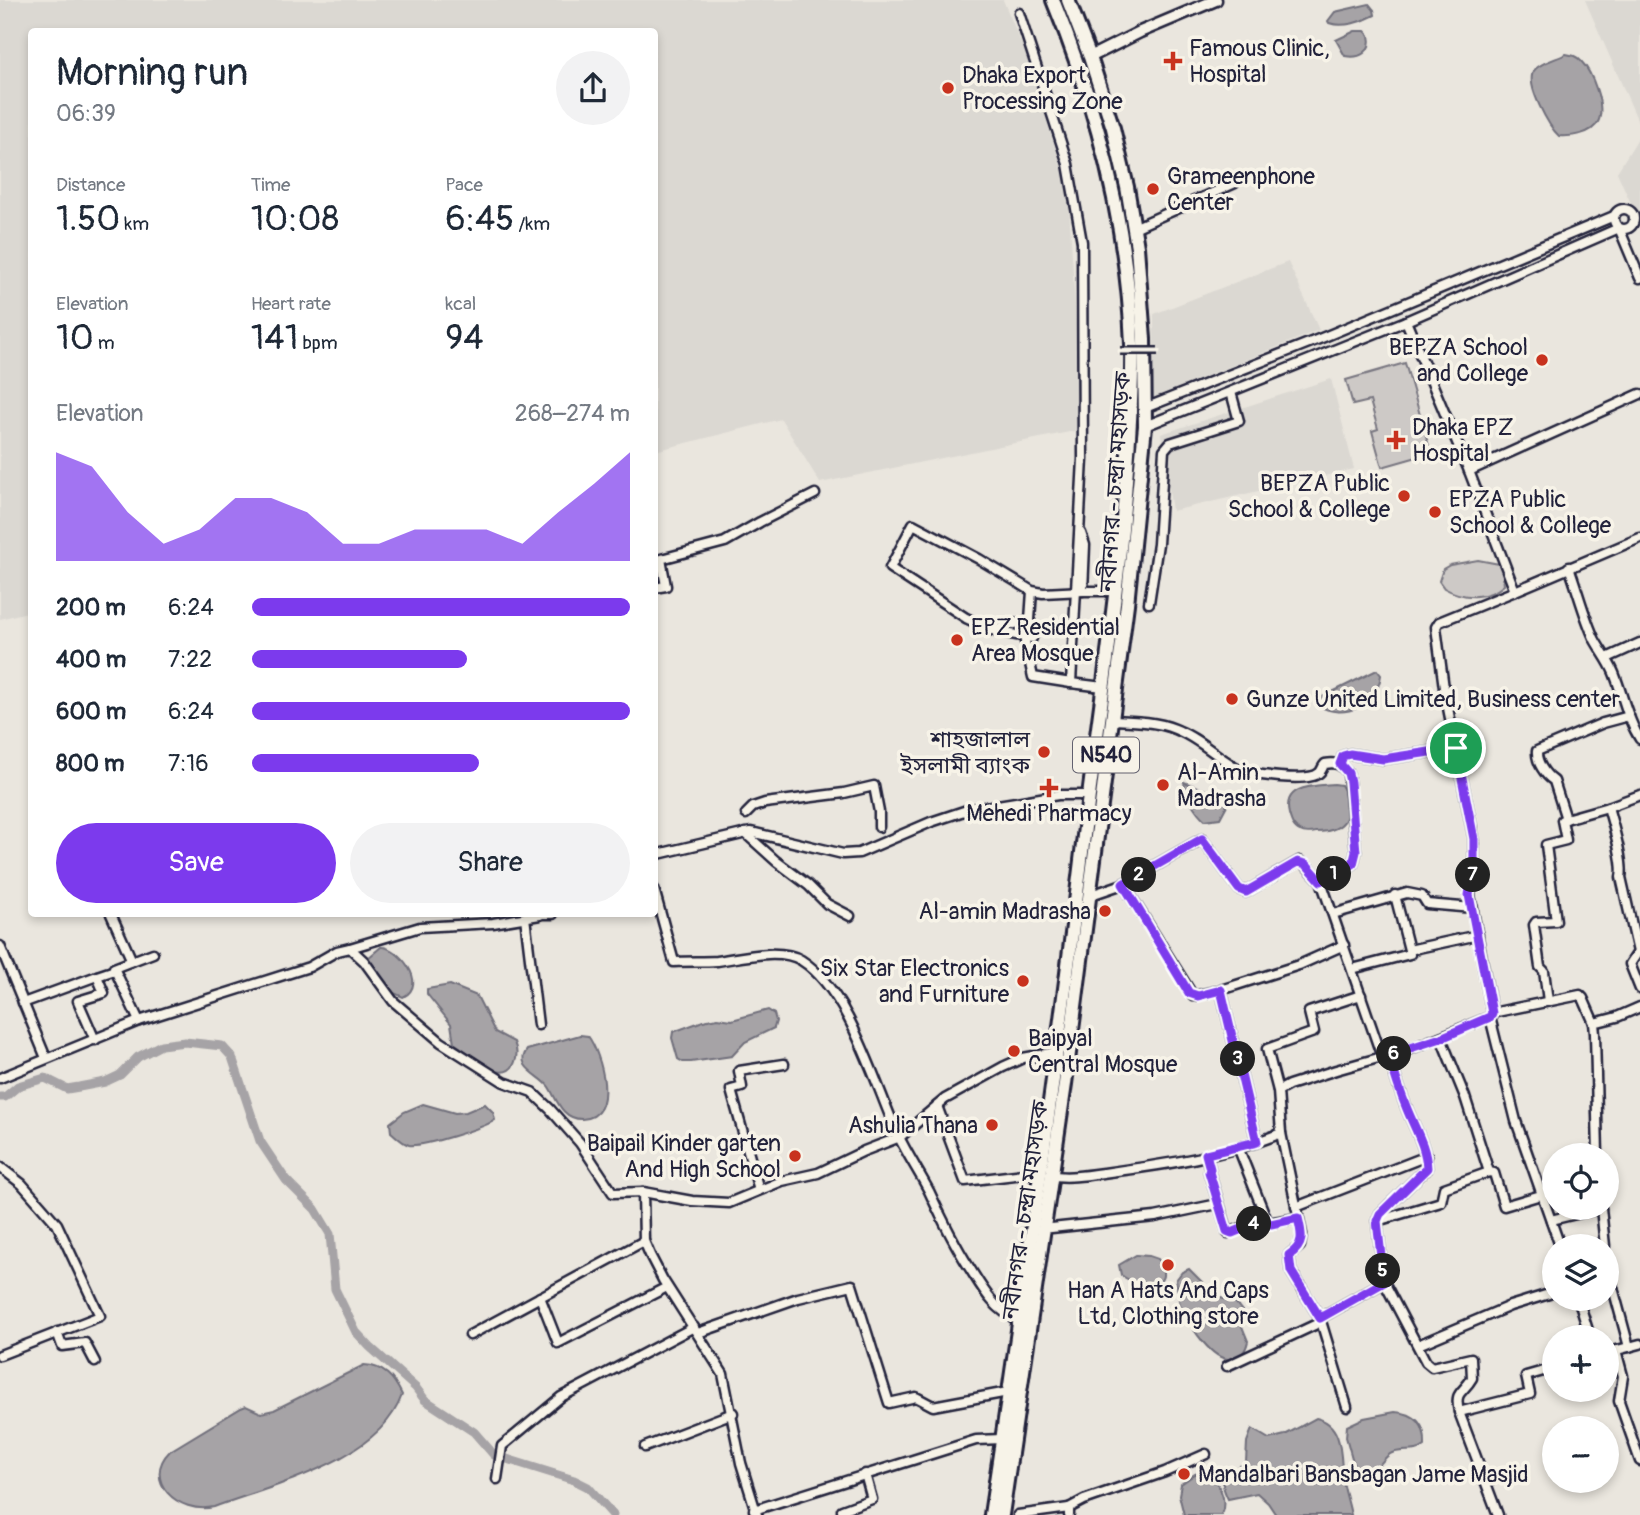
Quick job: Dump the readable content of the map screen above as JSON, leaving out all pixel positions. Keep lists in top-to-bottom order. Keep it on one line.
{"streets":{"highway":["নবীনগর - চন্দ্রা মহাসড়ক","N540"]},"places":{"health":["Famous Clinic, Hospital","Dhaka EPZ Hospital","Mehedi Pharmacy"],"other":["Dhaka Export Processing Zone","Grameenphone Center","BEPZA School and College","BEPZA Public School & College","EPZA Public School & College","EPZ Residential Area Mosque","Gunze United Limited, Business center","শাহজালাল ইসলামী ব্যাংক","Al-Amin Madrasha","Al-amin Madrasha","Six Star Electronics and Furniture","Baipyal Central Mosque","Ashulia Thana","Baipail Kinder garten And High School","Han A Hats And Caps Ltd, Clothing store","Mandalbari Bansbagan Jame Masjid"]},"page":{"heading":["Morning run","06:39"],"stats":[["Distance","1.50 km"],["Time","10:08"],["Pace","6:45 /km"],["Elevation","10 m"],["Heart rate","141 bpm"],["kcal","94"]],"chart":["Elevation","268–274 m"],"list":[{"name":"200 m","note":"6:24"},{"name":"400 m","note":"7:22"},{"name":"600 m","note":"6:24"},{"name":"800 m","note":"7:16"}],"buttons":["Save","Share"],"pins":["1","2","7","6","3","4","5"],"map_buttons":["+","−"]}}
